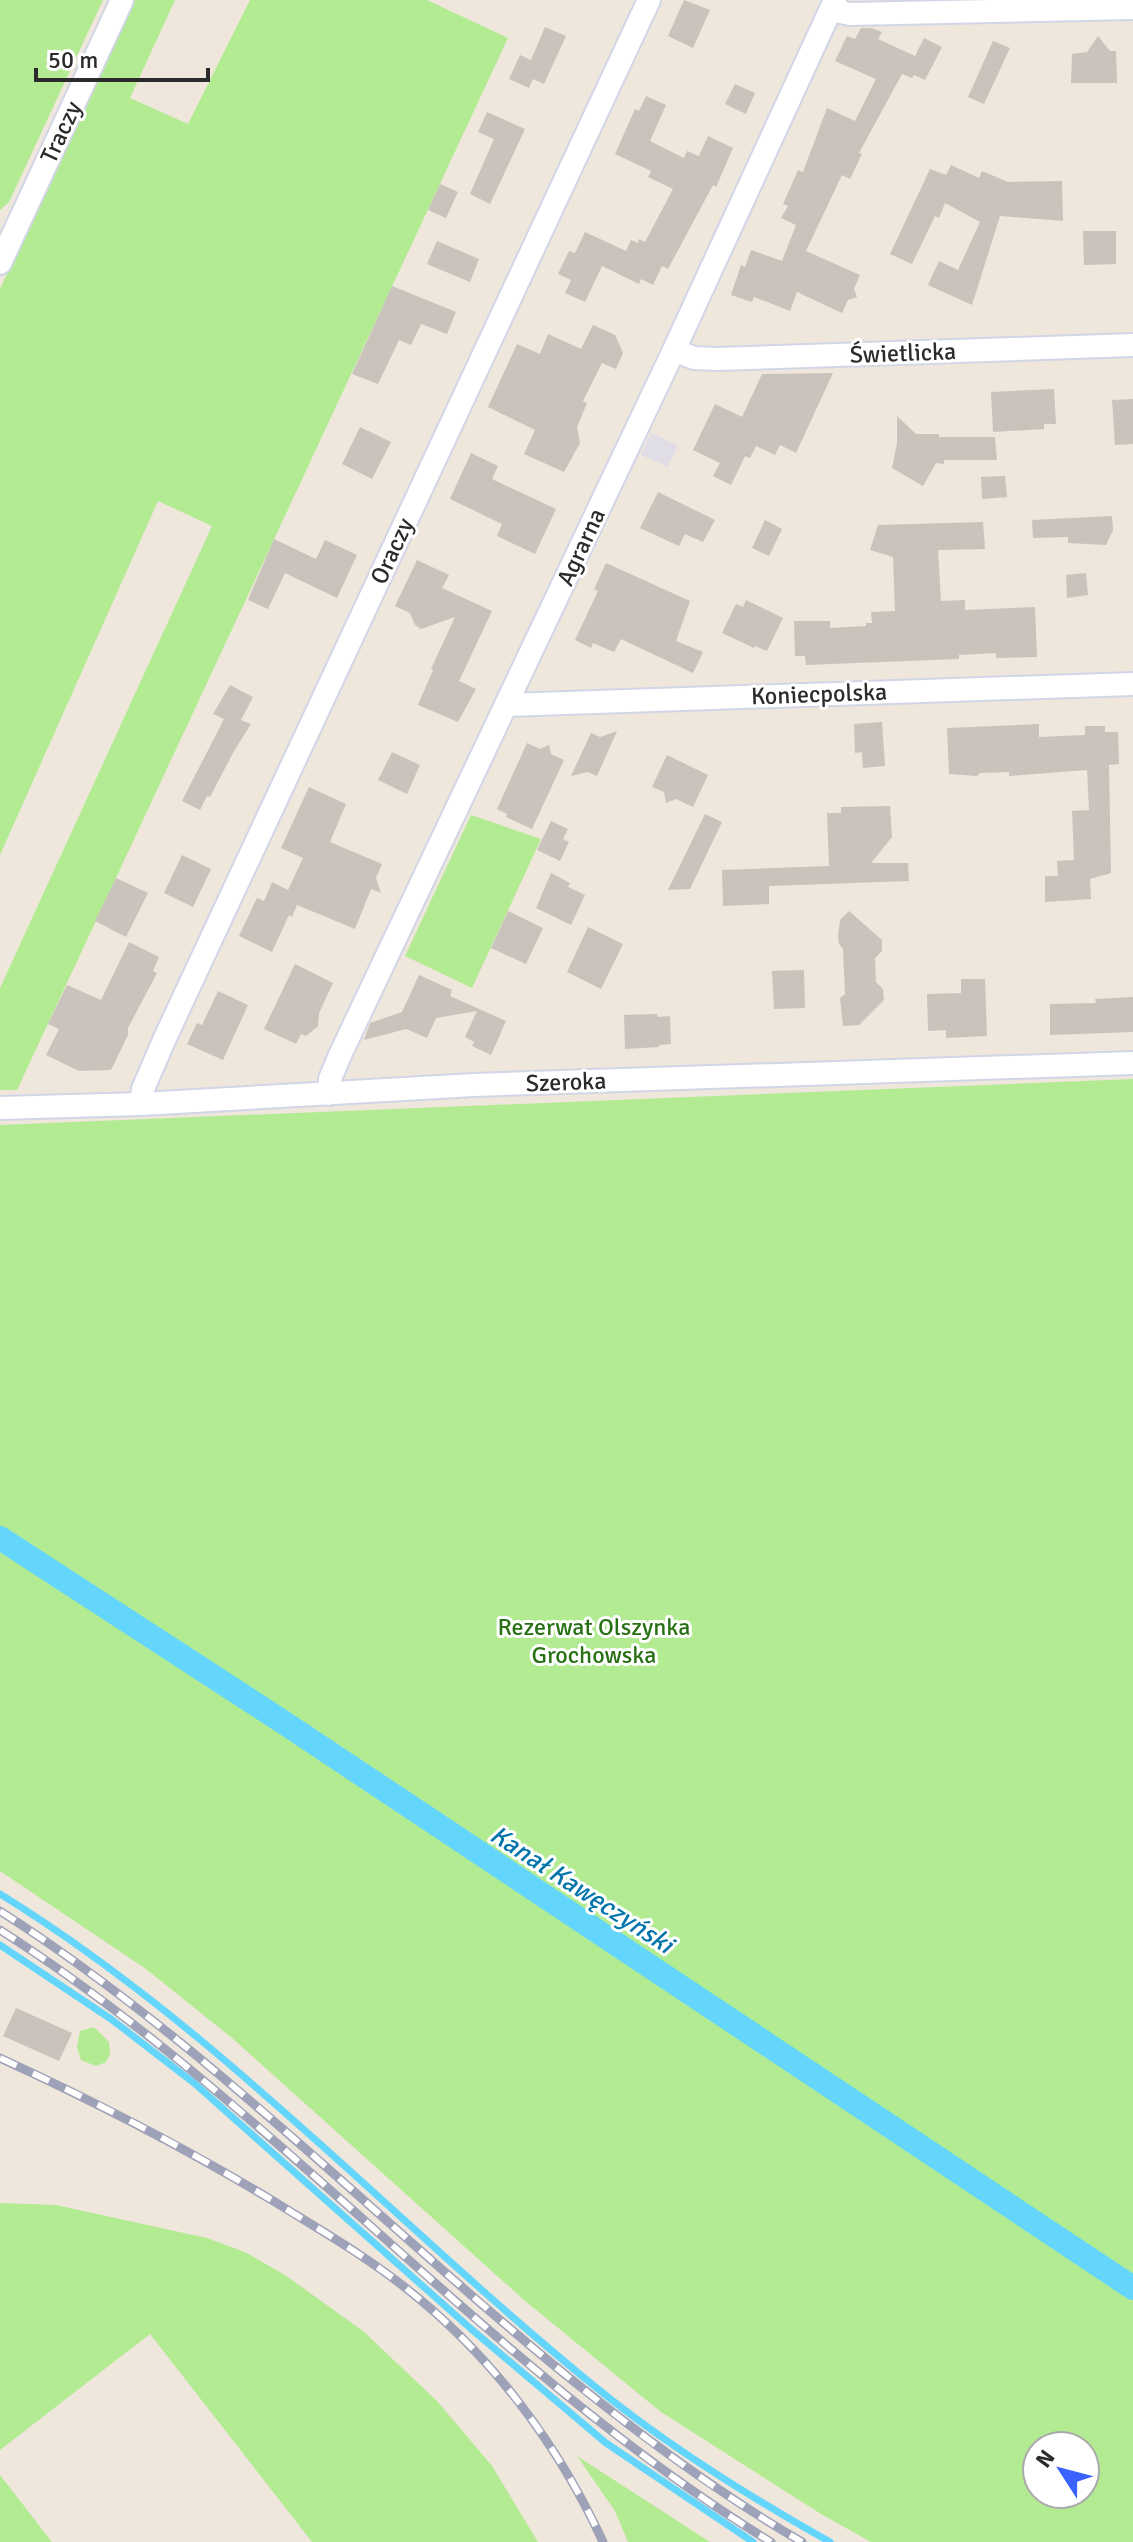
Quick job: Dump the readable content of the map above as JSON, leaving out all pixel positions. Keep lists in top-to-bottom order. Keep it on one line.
{"streets":{"street":["Traczy","Świetlicka","Agrarna","Oraczy","Koniecpolska","Szeroka"]},"crossings":[["Świetlicka","Agrarna"],["Agrarna","Koniecpolska"],["Agrarna","Szeroka"],["Oraczy","Szeroka"]],"water":["Kanał Kawęczyński"],"parks":["Rezerwat Olszynka Grochowska"],"scale_bar":"50 m","north":"top left"}
